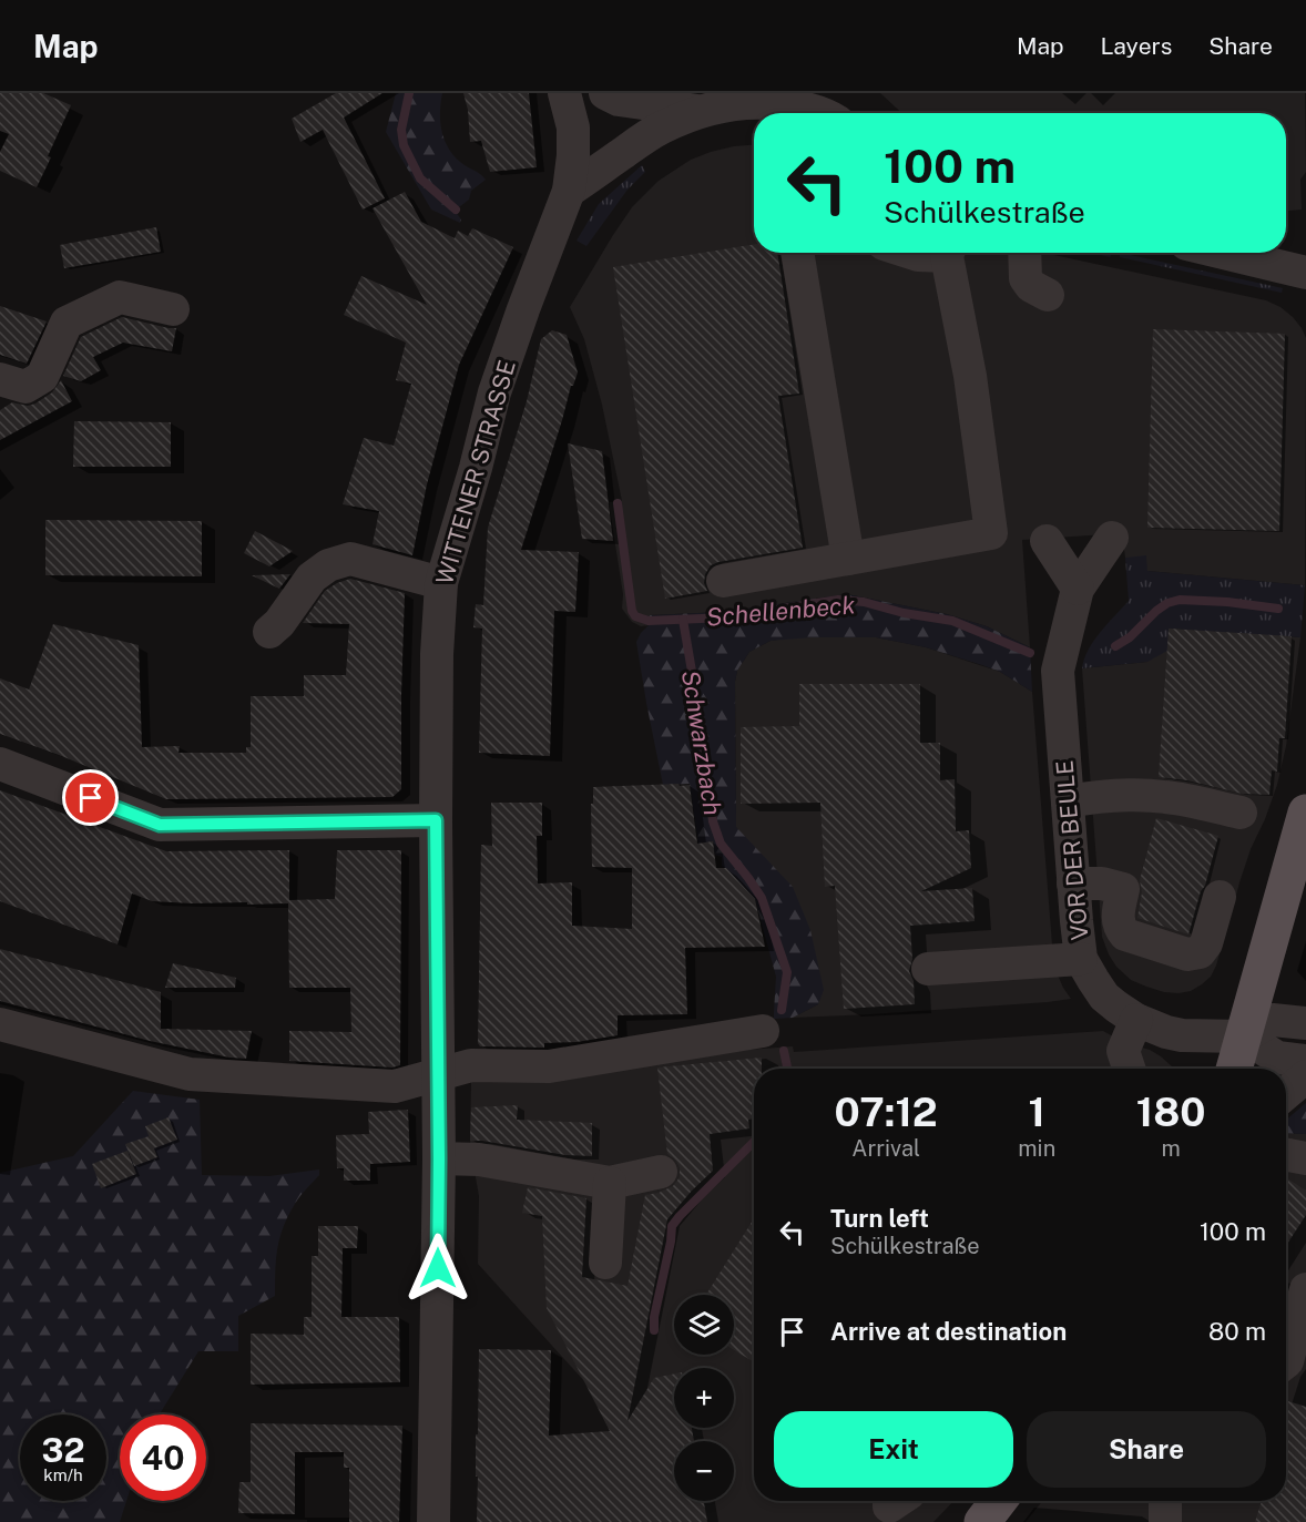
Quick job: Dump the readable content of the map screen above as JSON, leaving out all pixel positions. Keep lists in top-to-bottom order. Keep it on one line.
{"streets":{"street":["WITTENER STRASSE","VOR DER BEULE"]},"water":["Schellenbeck","Schwarzbach"],"page":{"header":"Map","nav":["Map","Layers","Share"],"turn":["100 m","Schülkestraße"],"eta":["07:12","Arrival","1","min","180","m"],"list":[{"name":"Turn left","note":"Schülkestraße","value":"100 m"},{"name":"Arrive at destination","value":"80 m"}],"map_buttons":["+","−"],"buttons":["Exit","Share"],"speed":"32 km/h","limit":"40"}}
